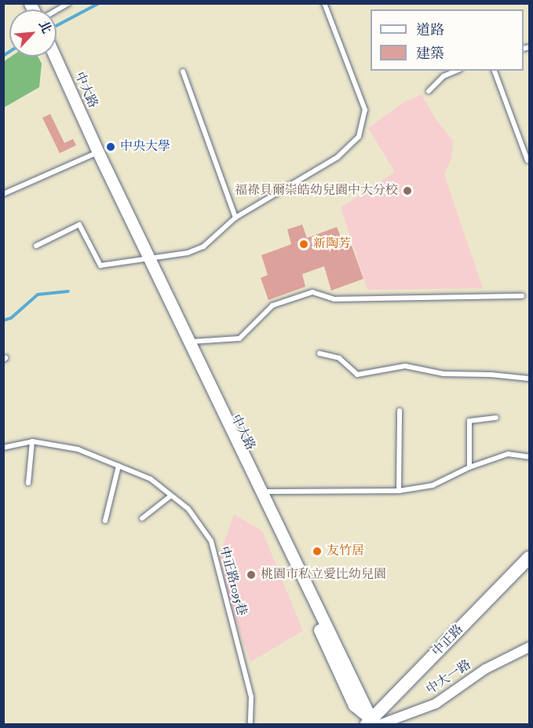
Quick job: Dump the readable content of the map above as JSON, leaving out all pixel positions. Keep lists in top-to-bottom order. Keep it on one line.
{"streets":{"main road":["中正路"],"street":["中大路","中大一路"],"lane":["中正路1095巷"]},"crossings":[["中大路","中正路"],["中大路","中大一路"],["中正路","中大一路"]],"places":["中央大學","福祿貝爾崇皓幼兒園中大分校","新陶芳","友竹居","桃園市私立愛比幼兒園"],"legend":["道路","建築"],"north":"top right"}
